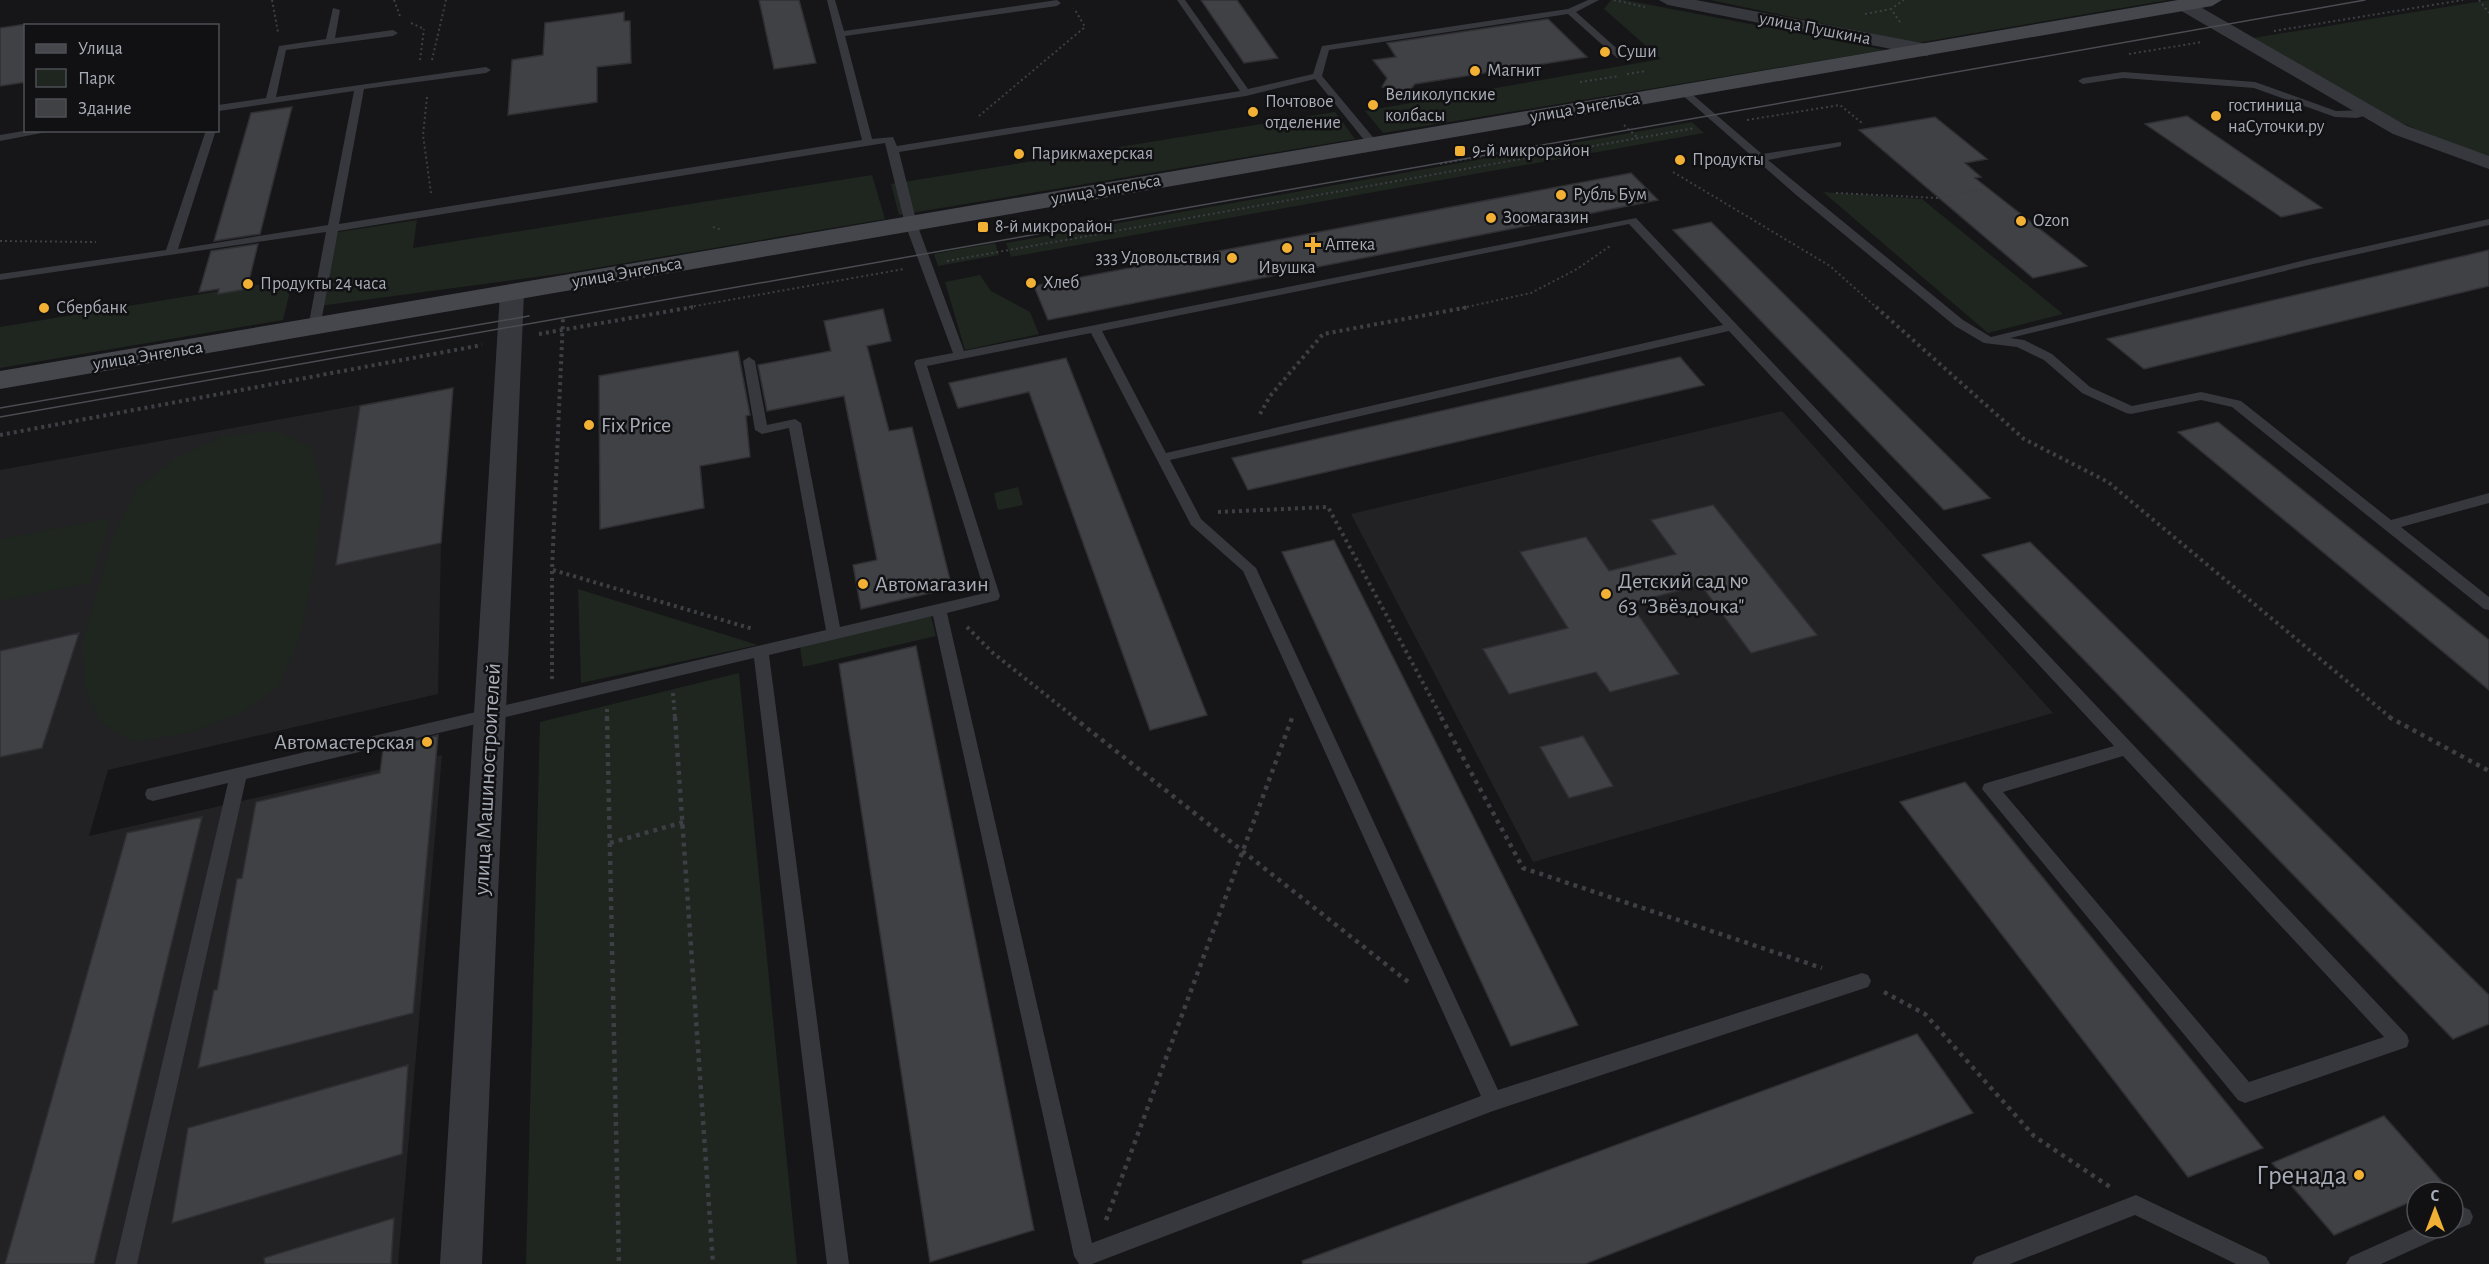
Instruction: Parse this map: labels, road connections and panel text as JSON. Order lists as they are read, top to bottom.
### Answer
{
  "streets": {
    "main road": ["улица Энгельса"],
    "street": ["улица Пушкина", "улица Машиностроителей"]
  },
  "crossings": [
    ["улица Пушкина", "улица Энгельса"],
    ["улица Энгельса", "улица Машиностроителей"]
  ],
  "places": {
    "other": [
      "Суши",
      "Магнит",
      "Великолупские колбасы",
      "Почтовое отделение",
      "гостиница наСуточки.ру",
      "Парикмахерская",
      "Продукты",
      "Рубль Бум",
      "Зоомагазин",
      "Ozon",
      "Ивушка",
      "333 Удовольствия",
      "Хлеб",
      "Продукты 24 часа",
      "Сбербанк",
      "Fix Price",
      "Автомагазин",
      "Детский сад № 63 \"Звёздочка\"",
      "Автомастерская",
      "Гренада"
    ],
    "transit": ["9-й микрорайон", "8-й микрорайон"],
    "health": ["Аптека"]
  },
  "legend": ["Улица", "Парк", "Здание"],
  "north": "top"
}
